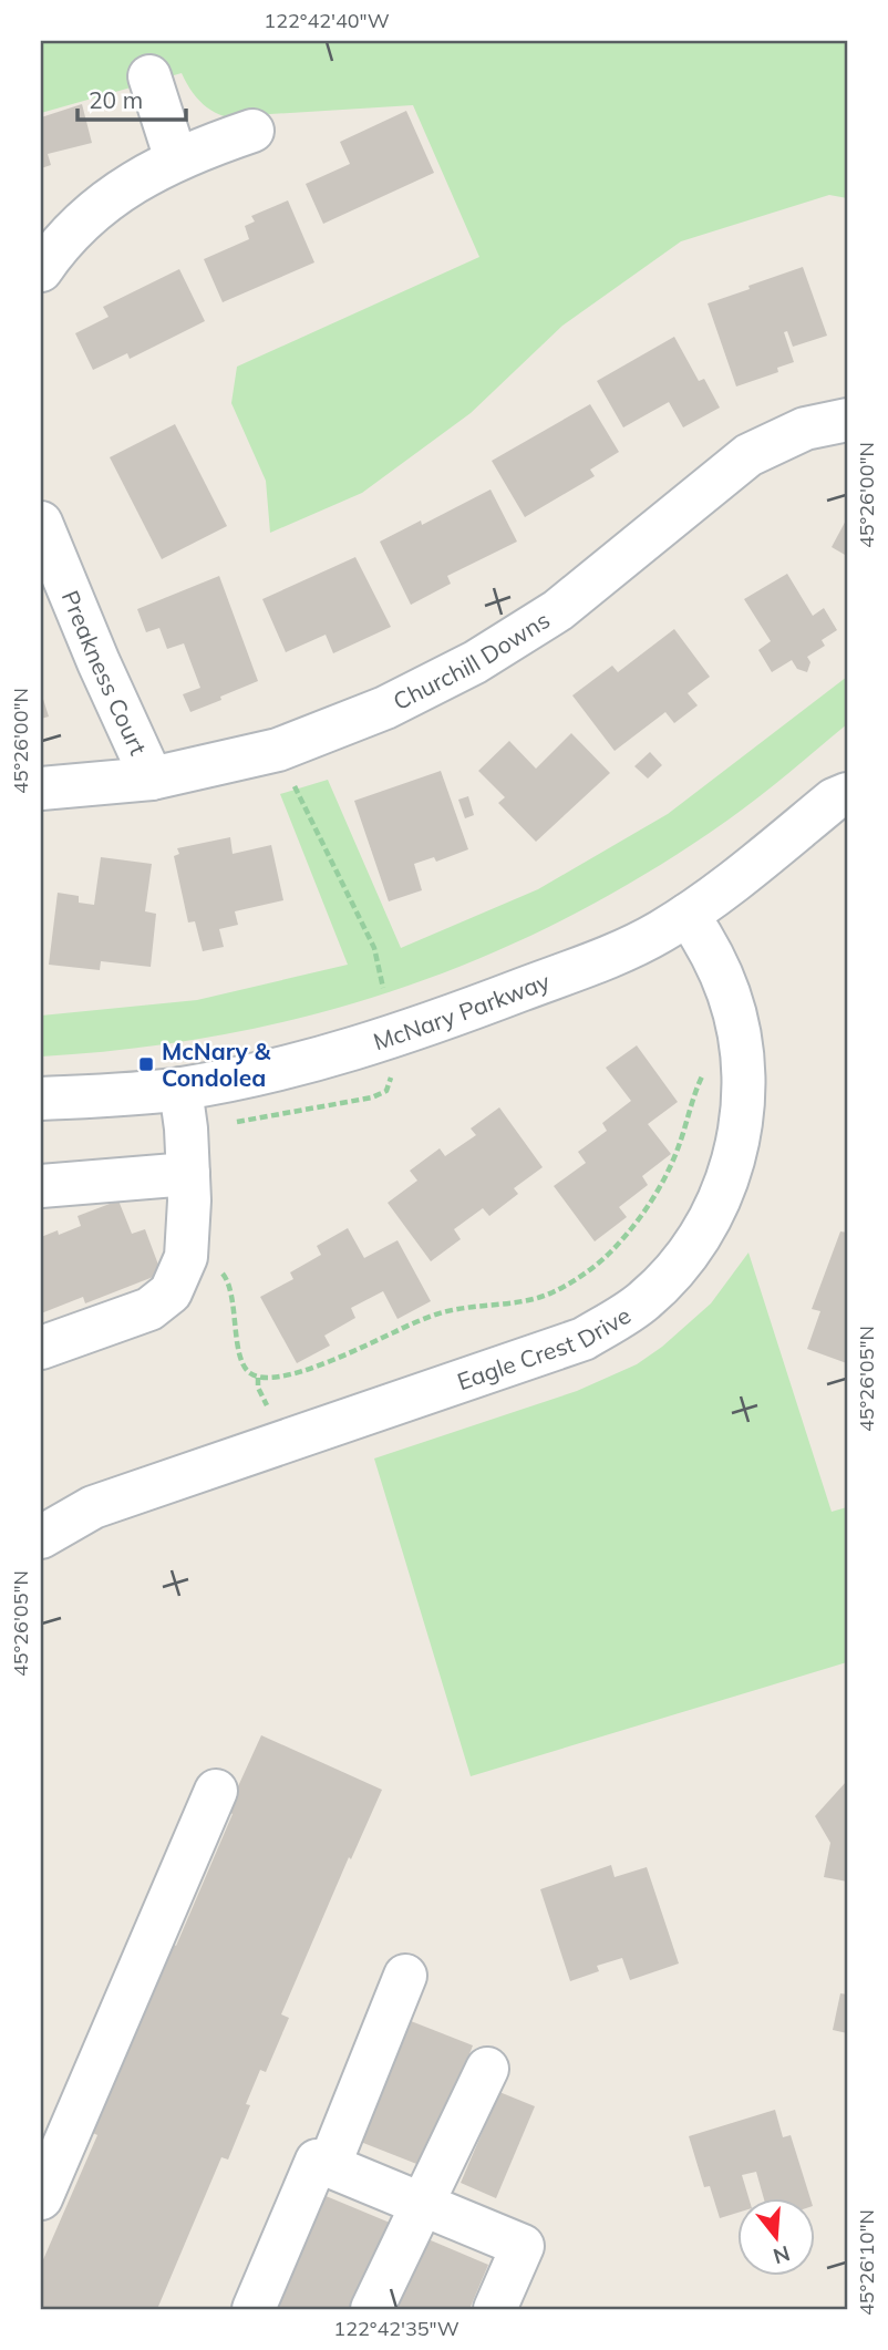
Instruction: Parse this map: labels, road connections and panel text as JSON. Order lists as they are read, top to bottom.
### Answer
{
  "streets": {
    "street": [
      "Churchill Downs",
      "Preakness Court",
      "McNary Parkway",
      "Eagle Crest Drive"
    ]
  },
  "crossings": [
    ["Churchill Downs", "Preakness Court"],
    ["McNary Parkway", "Eagle Crest Drive"]
  ],
  "places": {
    "transit": ["McNary & Condolea"]
  },
  "scale_bar": "20 m",
  "north": "bottom",
  "coordinates": [
    "122°42'40\"W",
    "45°26'00\"N",
    "45°26'05\"N",
    "45°26'10\"N",
    "122°42'35\"W"
  ]
}
